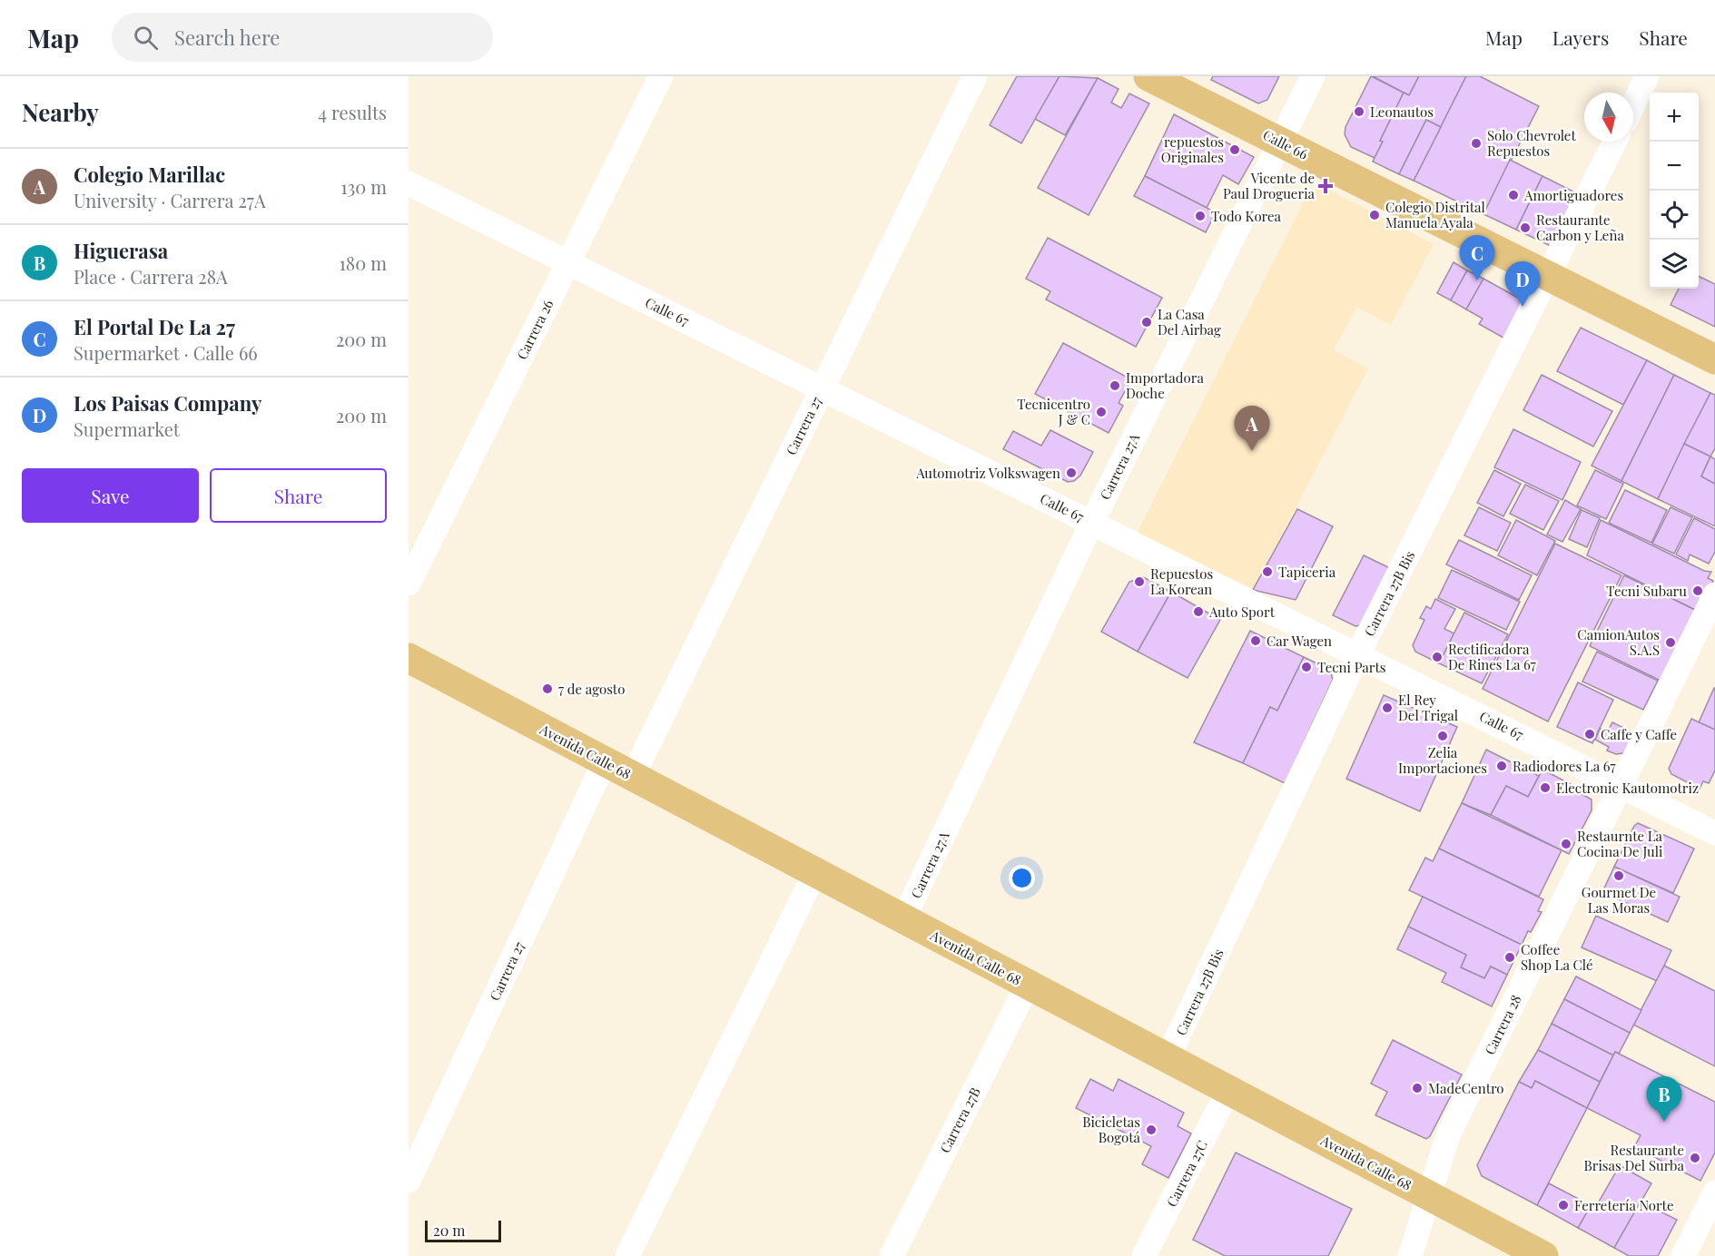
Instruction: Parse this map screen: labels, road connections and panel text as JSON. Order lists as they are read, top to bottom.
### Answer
{
  "streets": {
    "main road": ["Calle 66", "Avenida Calle 68"],
    "street": [
      "Calle 67",
      "Carrera 26",
      "Carrera 27",
      "Carrera 27A",
      "Carrera 27B Bis",
      "Carrera 28",
      "Carrera 27B",
      "Carrera 27C"
    ]
  },
  "crossings": [
    ["Calle 66", "Carrera 27A"],
    ["Calle 66", "Carrera 27B Bis"],
    ["Calle 67", "Carrera 26"],
    ["Calle 67", "Carrera 27"],
    ["Calle 67", "Carrera 27A"],
    ["Calle 67", "Carrera 27B Bis"],
    ["Calle 67", "Carrera 28"],
    ["Carrera 27", "Avenida Calle 68"],
    ["Carrera 27A", "Avenida Calle 68"],
    ["Carrera 27B Bis", "Avenida Calle 68"],
    ["Avenida Calle 68", "Carrera 28"],
    ["Avenida Calle 68", "Carrera 27B"],
    ["Avenida Calle 68", "Carrera 27C"]
  ],
  "places": {
    "other": [
      "Leonautos",
      "Solo Chevrolet Repuestos",
      "repuestos Originales",
      "Amortiguadores",
      "Colegio Distrital Manuela Ayala",
      "Todo Korea",
      "Restaurante Carbon y Leña",
      "La Casa Del Airbag",
      "Importadora Doche",
      "Tecnicentro J & C",
      "Automotriz Volkswagen",
      "Tapiceria",
      "Repuestos La Korean",
      "Tecni Subaru",
      "Auto Sport",
      "Car Wagen",
      "CamionAutos S.A.S",
      "Rectificadora De Rines La 67",
      "Tecni Parts",
      "7 de agosto",
      "El Rey Del Trigal",
      "Caffe y Caffe",
      "Zelia Importaciones",
      "Radiodores La 67",
      "Electronic Kautomotriz",
      "Restaurnte La Cocina De Juli",
      "Gourmet De Las Moras",
      "Coffee Shop La Clé",
      "MadeCentro",
      "Bicicletas Bogotá",
      "Restaurante Brisas Del Surba",
      "Ferretería Norte"
    ],
    "health": ["Vicente de Paul Drogueria"]
  },
  "scale_bar": "20 m",
  "north": "bottom",
  "page": {
    "header": "Map",
    "search": "Search here",
    "nav": ["Map", "Layers", "Share"],
    "heading": ["Nearby", "4 results"],
    "map_buttons": ["+", "−"],
    "list": [
      {
        "mark": "A",
        "name": "Colegio Marillac",
        "note": "University · Carrera 27A",
        "value": "130 m"
      },
      {
        "mark": "B",
        "name": "Higuerasa",
        "note": "Place · Carrera 28A",
        "value": "180 m"
      },
      {
        "mark": "C",
        "name": "El Portal De La 27",
        "note": "Supermarket · Calle 66",
        "value": "200 m"
      },
      {
        "mark": "D",
        "name": "Los Paisas Company",
        "note": "Supermarket",
        "value": "200 m"
      }
    ],
    "pins": [
      "C",
      "D",
      "A",
      "B"
    ],
    "buttons": ["Save", "Share"],
    "scale": "20 m"
  }
}
